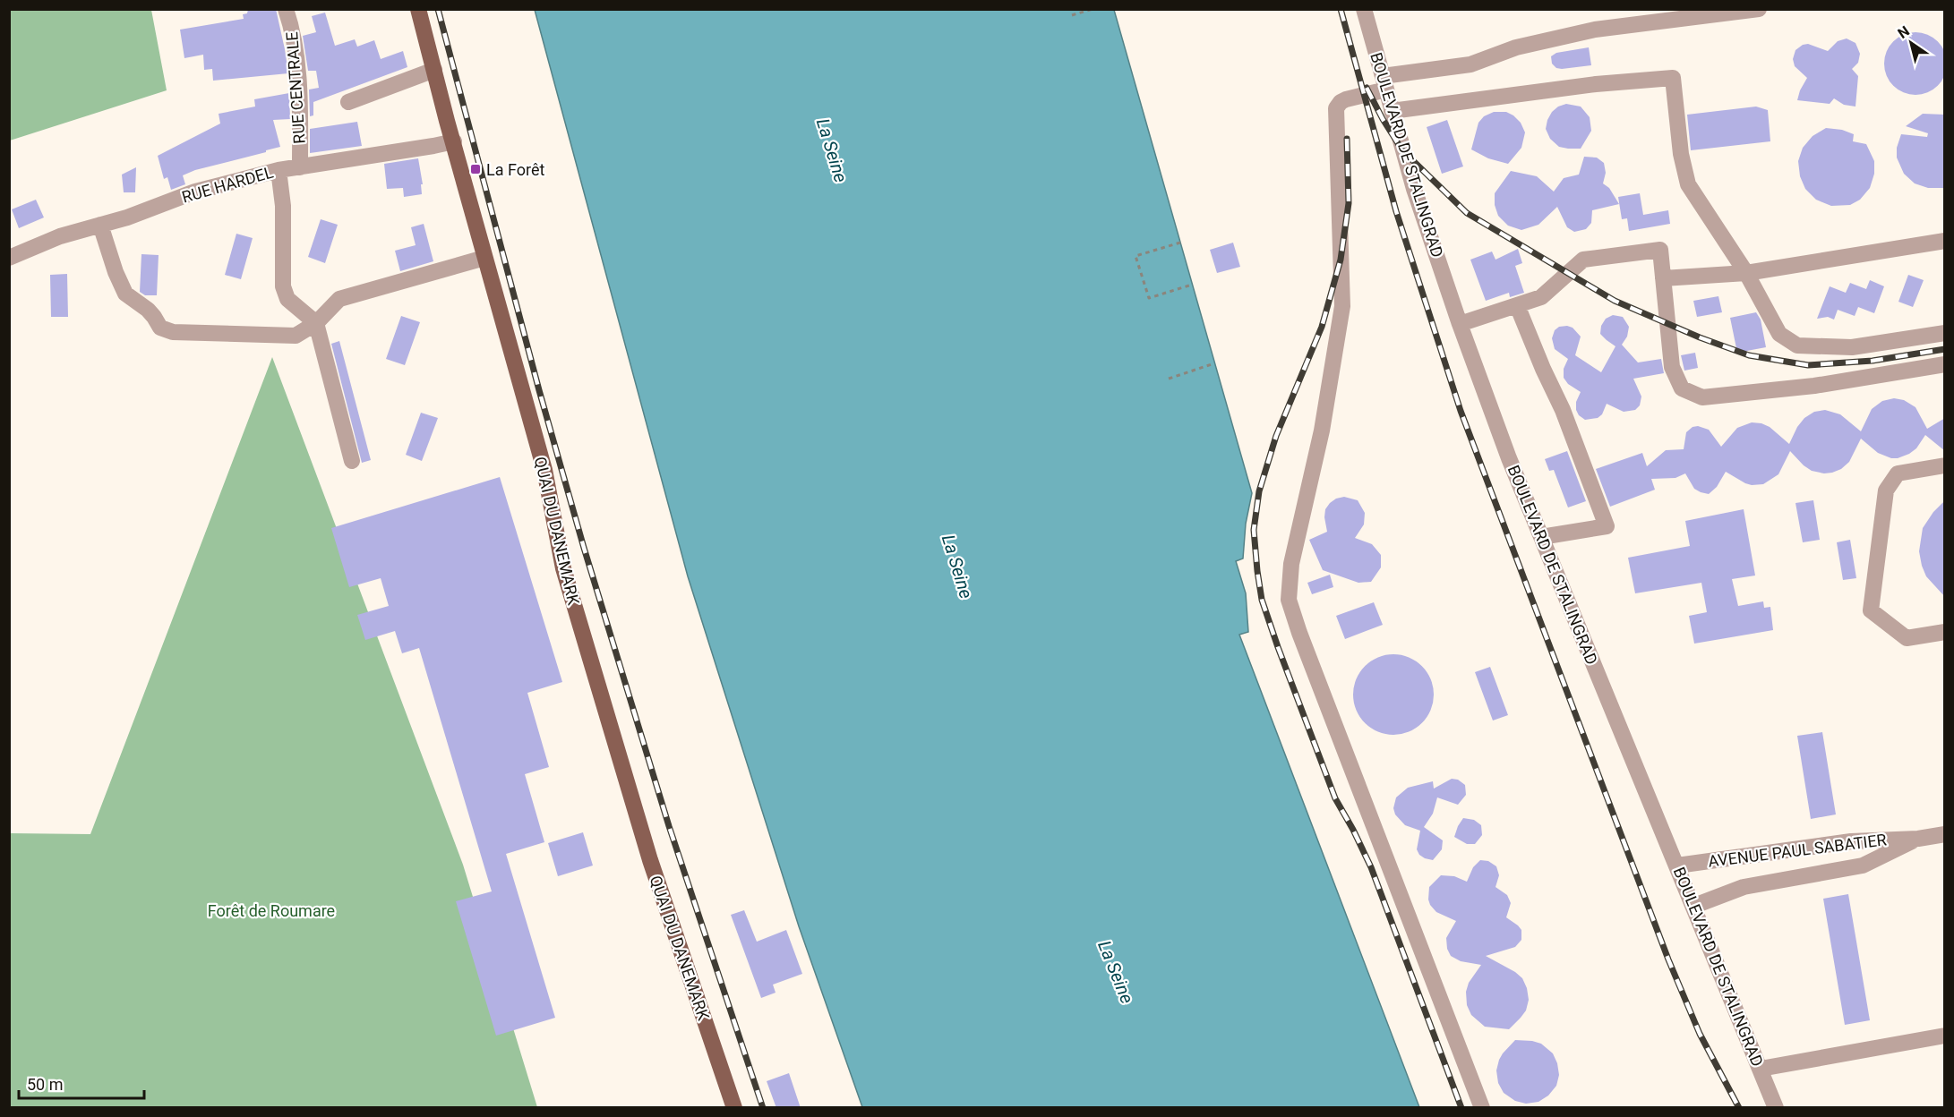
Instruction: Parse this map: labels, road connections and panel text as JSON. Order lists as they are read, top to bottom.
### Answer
{
  "streets": {
    "main road": ["QUAI DU DANEMARK"],
    "street": [
      "RUE CENTRALE",
      "BOULEVARD DE STALINGRAD",
      "RUE HARDEL",
      "AVENUE PAUL SABATIER"
    ]
  },
  "crossings": [
    ["RUE CENTRALE", "RUE HARDEL"],
    ["BOULEVARD DE STALINGRAD", "AVENUE PAUL SABATIER"],
    ["RUE HARDEL", "QUAI DU DANEMARK"]
  ],
  "water": ["La Seine"],
  "parks": ["Forêt de Roumare"],
  "places": {
    "transit": ["La Forêt"]
  },
  "scale_bar": "50 m",
  "north": "top left"
}
